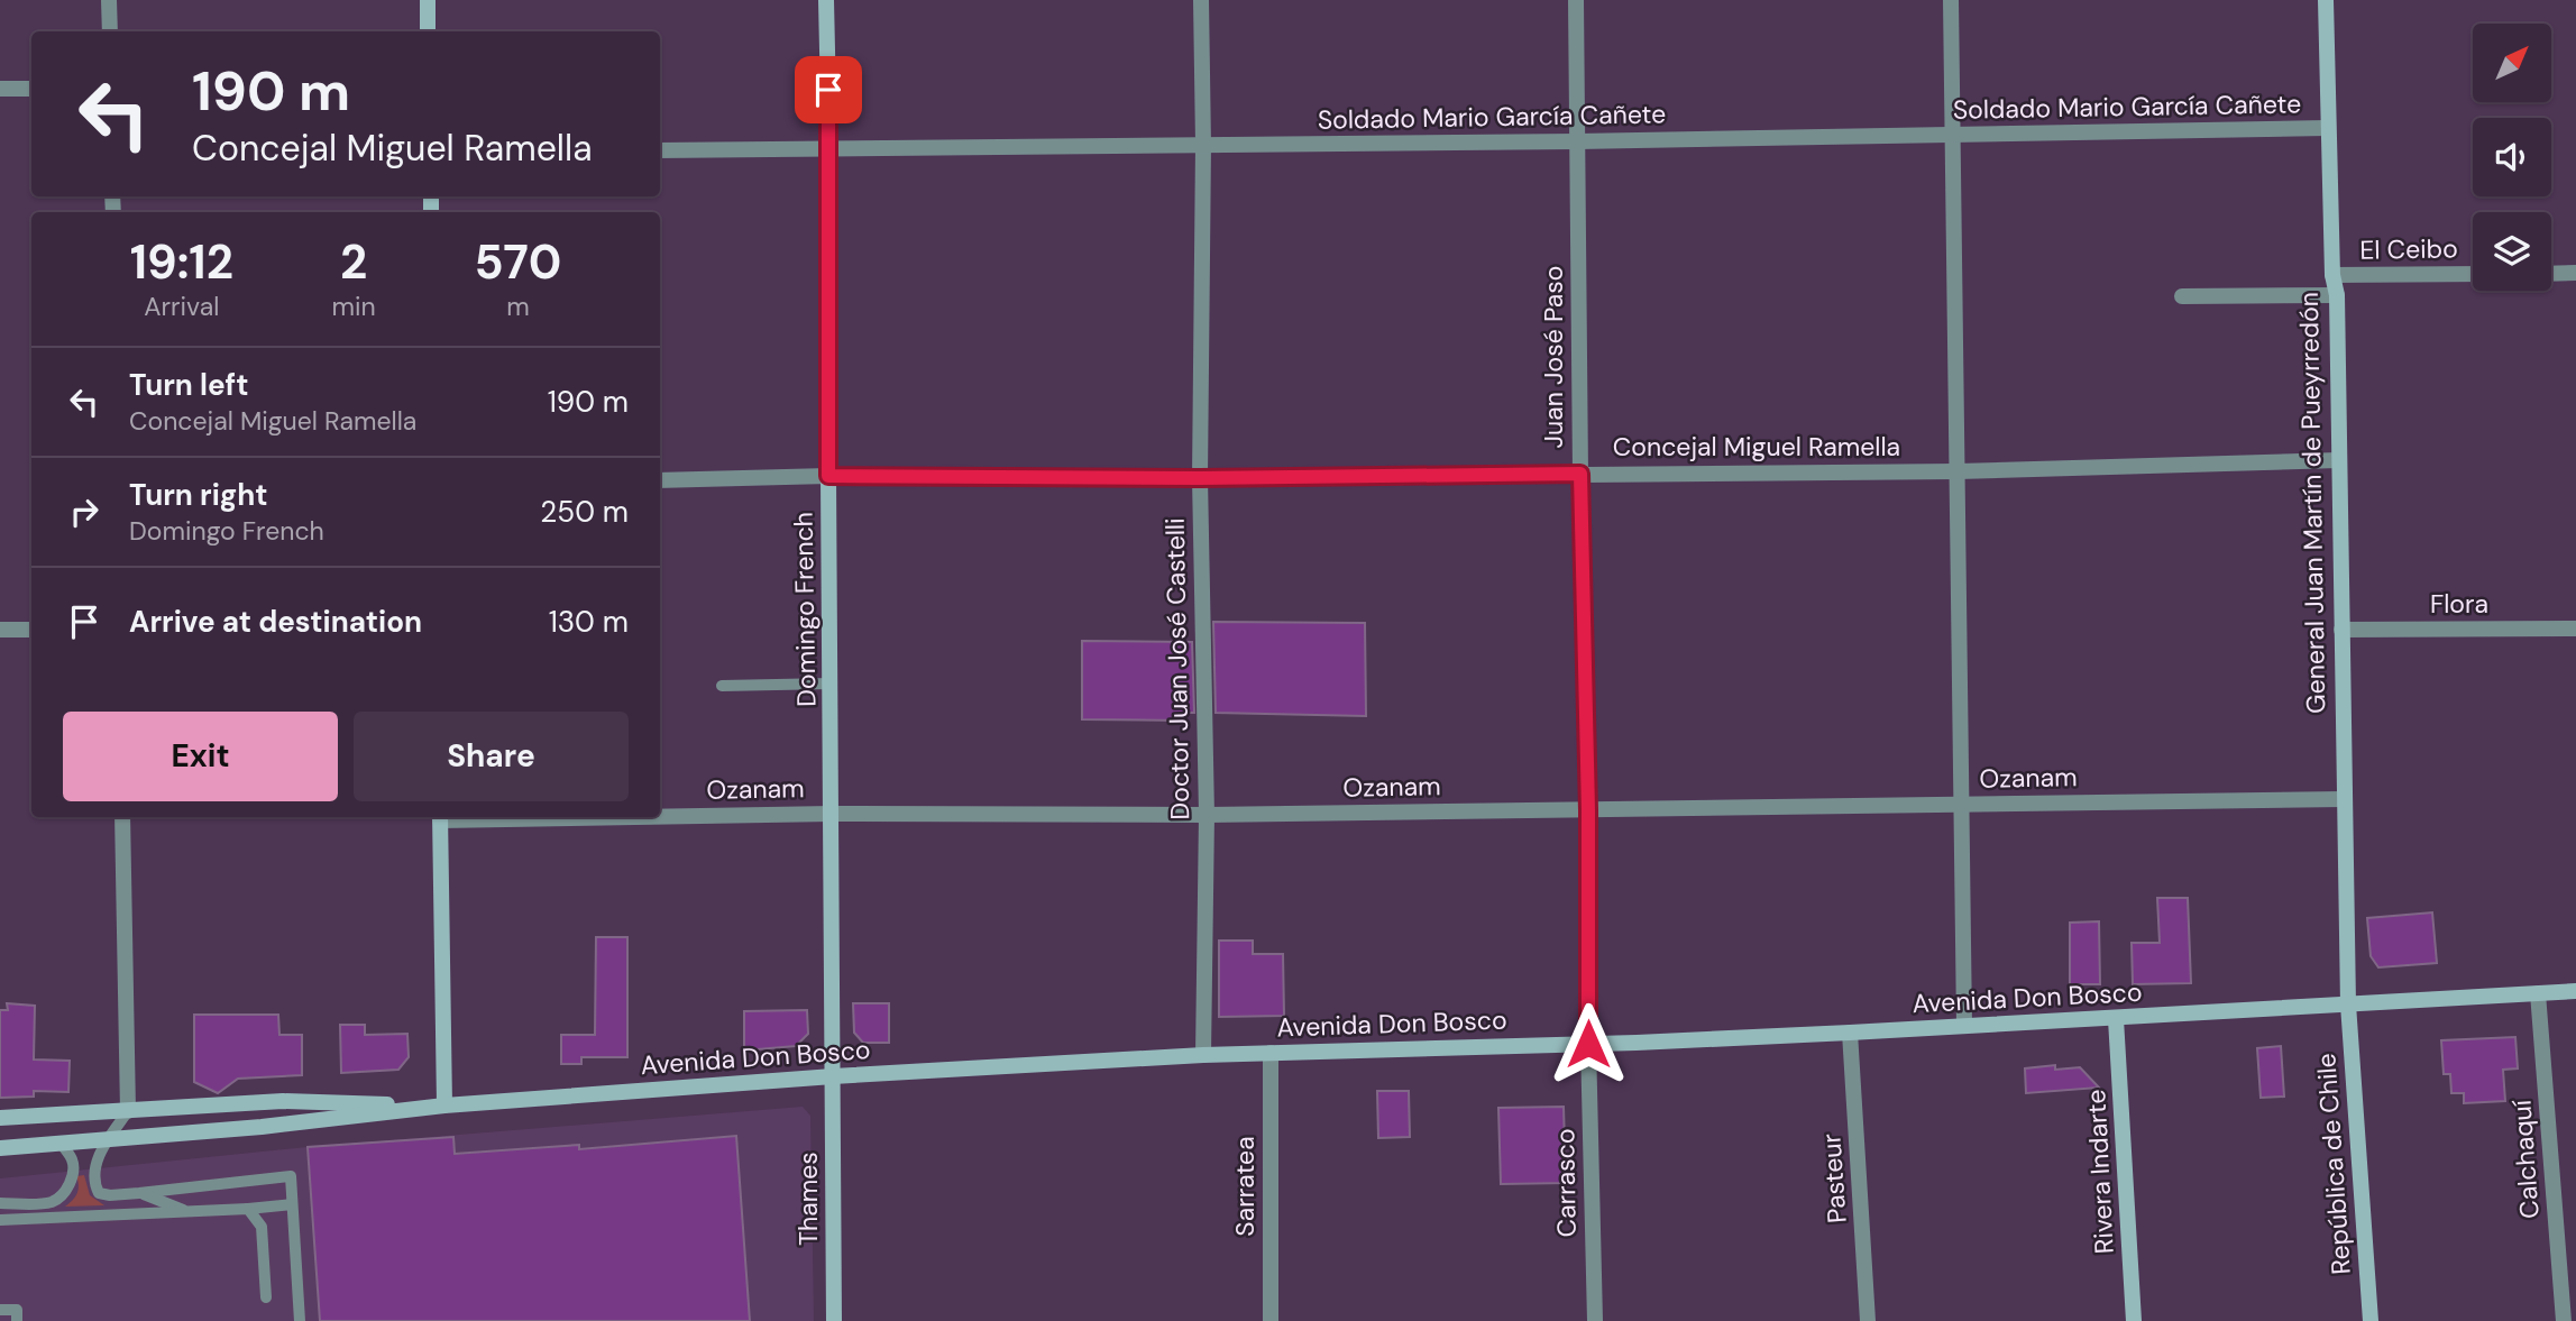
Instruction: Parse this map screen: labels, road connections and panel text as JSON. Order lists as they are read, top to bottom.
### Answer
{
  "streets": {
    "main road": [
      "General Juan Martín de Pueyrredón",
      "Domingo French",
      "Avenida Don Bosco",
      "República de Chile",
      "Rivera Indarte",
      "Thames"
    ],
    "street": [
      "Soldado Mario García Cañete",
      "El Ceibo",
      "Juan José Paso",
      "Concejal Miguel Ramella",
      "Flora",
      "Doctor Juan José Castelli",
      "Ozanam",
      "Calchaquí",
      "Pasteur",
      "Carrasco",
      "Sarratea"
    ]
  },
  "crossings": [
    ["Soldado Mario García Cañete", "Juan José Paso"],
    ["Soldado Mario García Cañete", "General Juan Martín de Pueyrredón"],
    ["Soldado Mario García Cañete", "Domingo French"],
    ["Soldado Mario García Cañete", "Doctor Juan José Castelli"],
    ["El Ceibo", "General Juan Martín de Pueyrredón"],
    ["Juan José Paso", "Concejal Miguel Ramella"],
    ["Juan José Paso", "Ozanam"],
    ["Juan José Paso", "Avenida Don Bosco"],
    ["Juan José Paso", "Carrasco"],
    ["Concejal Miguel Ramella", "General Juan Martín de Pueyrredón"],
    ["Concejal Miguel Ramella", "Domingo French"],
    ["Concejal Miguel Ramella", "Doctor Juan José Castelli"],
    ["General Juan Martín de Pueyrredón", "Flora"],
    ["General Juan Martín de Pueyrredón", "Ozanam"],
    ["General Juan Martín de Pueyrredón", "Avenida Don Bosco"],
    ["General Juan Martín de Pueyrredón", "República de Chile"],
    ["Domingo French", "Ozanam"],
    ["Domingo French", "Avenida Don Bosco"],
    ["Domingo French", "Thames"],
    ["Doctor Juan José Castelli", "Ozanam"],
    ["Doctor Juan José Castelli", "Avenida Don Bosco"],
    ["Avenida Don Bosco", "Calchaquí"],
    ["Avenida Don Bosco", "República de Chile"],
    ["Avenida Don Bosco", "Rivera Indarte"],
    ["Avenida Don Bosco", "Pasteur"],
    ["Avenida Don Bosco", "Carrasco"],
    ["Avenida Don Bosco", "Sarratea"],
    ["Avenida Don Bosco", "Thames"]
  ],
  "north": "top right",
  "page": {
    "turn": ["190 m", "Concejal Miguel Ramella"],
    "eta": [
      "19:12",
      "Arrival",
      "2",
      "min",
      "570",
      "m"
    ],
    "list": [
      {
        "name": "Turn left",
        "note": "Concejal Miguel Ramella",
        "value": "190 m"
      },
      {
        "name": "Turn right",
        "note": "Domingo French",
        "value": "250 m"
      },
      {
        "name": "Arrive at destination",
        "value": "130 m"
      }
    ],
    "buttons": ["Exit", "Share"]
  }
}
